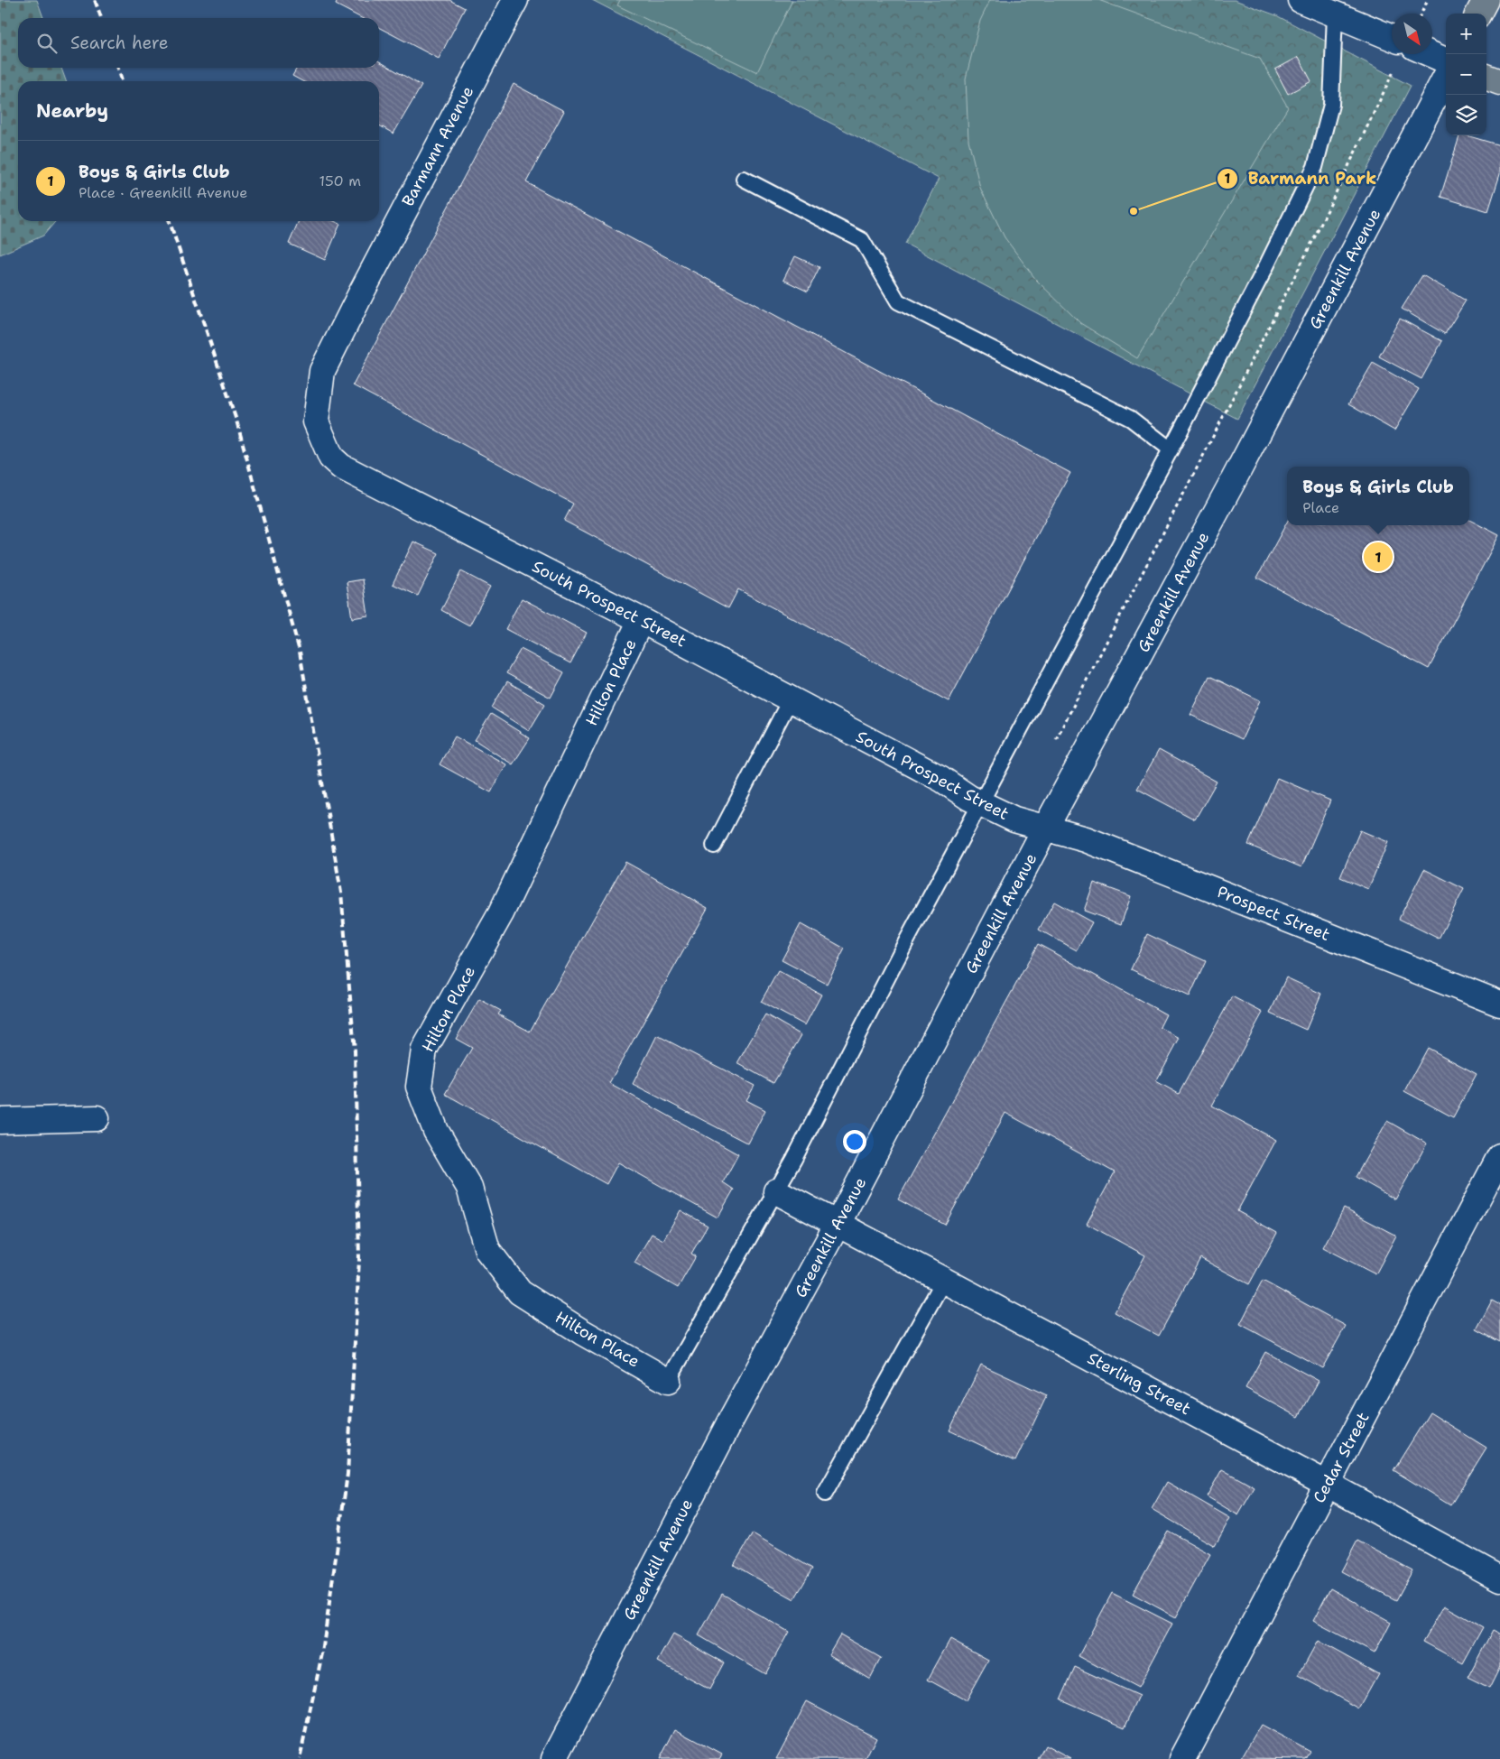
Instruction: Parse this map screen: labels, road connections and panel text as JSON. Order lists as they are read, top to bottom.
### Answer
{
  "streets": {
    "street": [
      "Barmann Avenue",
      "Greenkill Avenue",
      "South Prospect Street",
      "Hilton Place",
      "Prospect Street",
      "Sterling Street",
      "Cedar Street"
    ]
  },
  "crossings": [
    ["Barmann Avenue", "South Prospect Street"],
    ["Greenkill Avenue", "South Prospect Street"],
    ["Greenkill Avenue", "Prospect Street"],
    ["Greenkill Avenue", "Sterling Street"],
    ["South Prospect Street", "Hilton Place"],
    ["South Prospect Street", "Prospect Street"],
    ["Sterling Street", "Cedar Street"]
  ],
  "places": ["Barmann Park"],
  "north": "bottom right",
  "page": {
    "map_buttons": ["+", "−"],
    "search": "Search here",
    "heading": "Nearby",
    "list": [
      {
        "mark": "1",
        "name": "Boys & Girls Club",
        "note": "Place · Greenkill Avenue",
        "value": "150 m"
      }
    ],
    "popup": ["Boys & Girls Club", "Place"],
    "pins": "1"
  }
}
